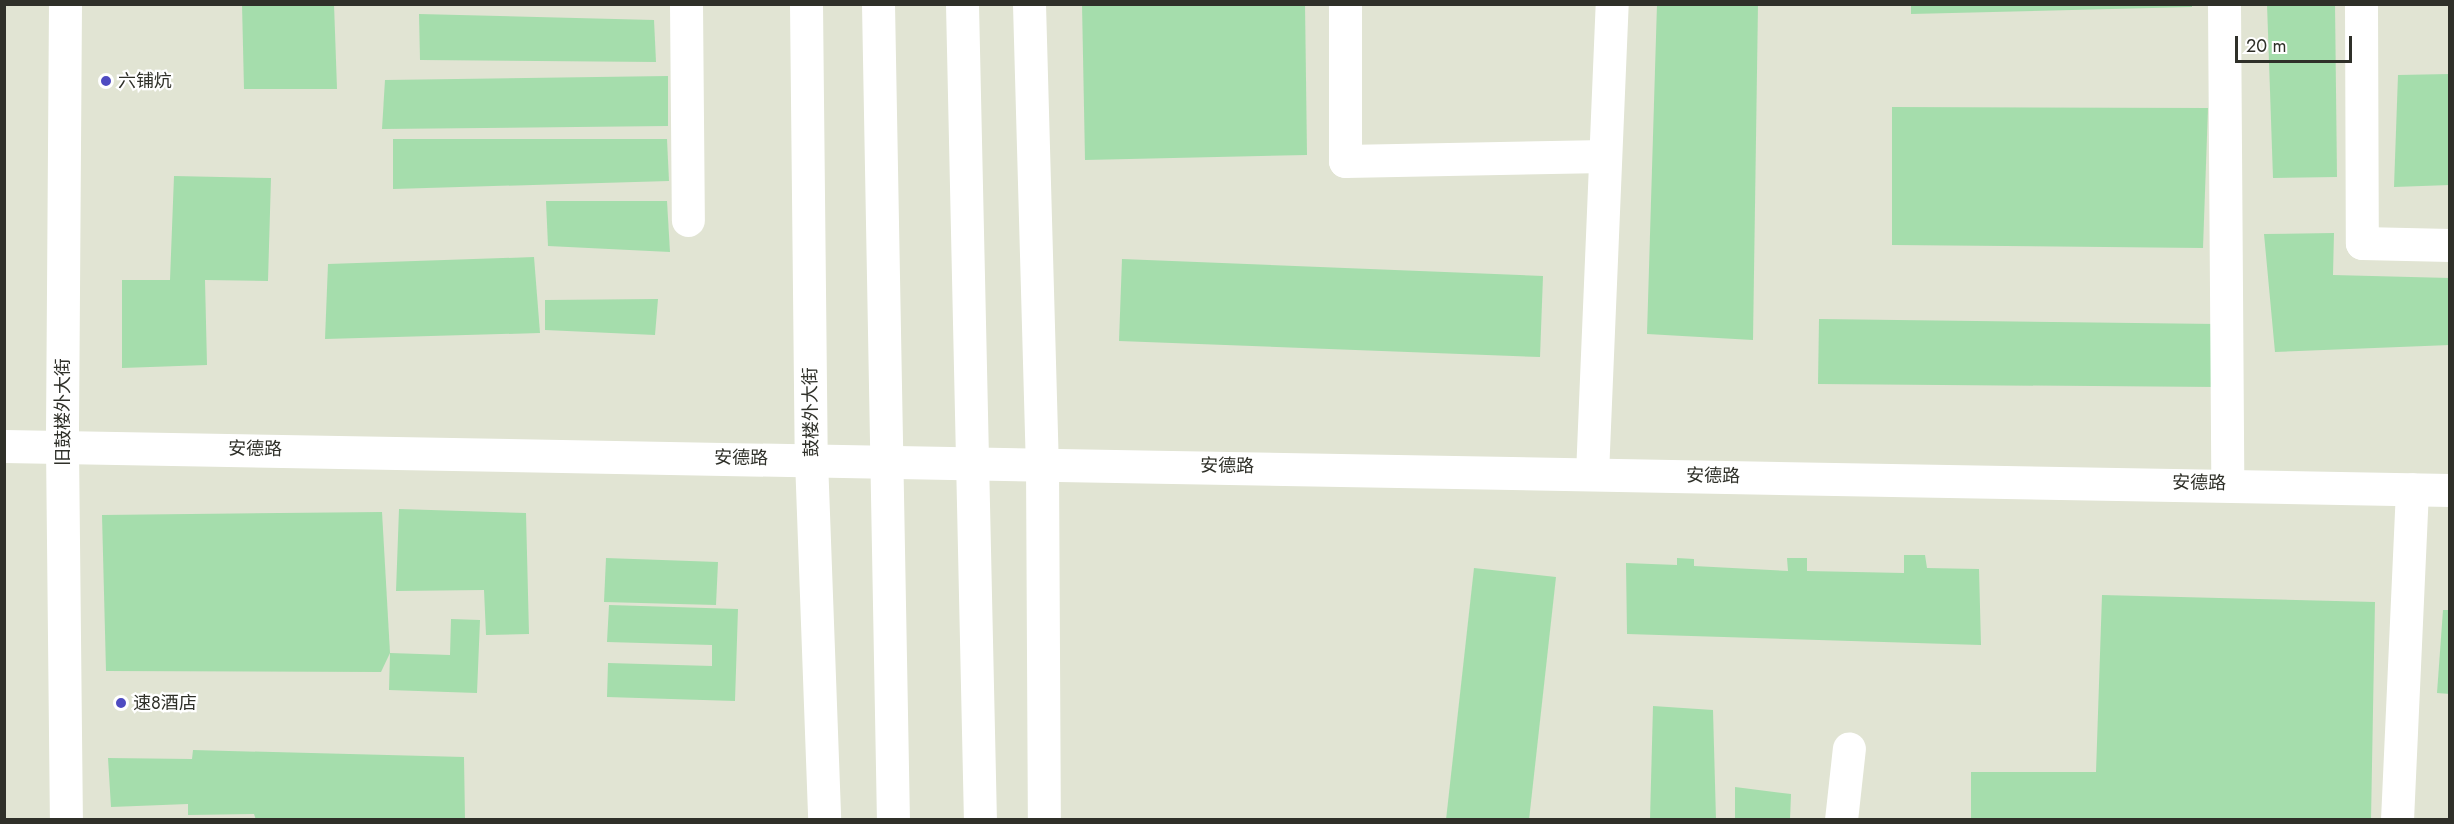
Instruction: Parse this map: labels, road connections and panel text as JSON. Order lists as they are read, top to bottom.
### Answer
{
  "streets": {
    "street": ["旧鼓楼外大街", "鼓楼外大街", "安德路"]
  },
  "crossings": [
    ["旧鼓楼外大街", "安德路"],
    ["鼓楼外大街", "安德路"]
  ],
  "places": ["六铺炕", "速8酒店"],
  "scale_bar": "20 m"
}
